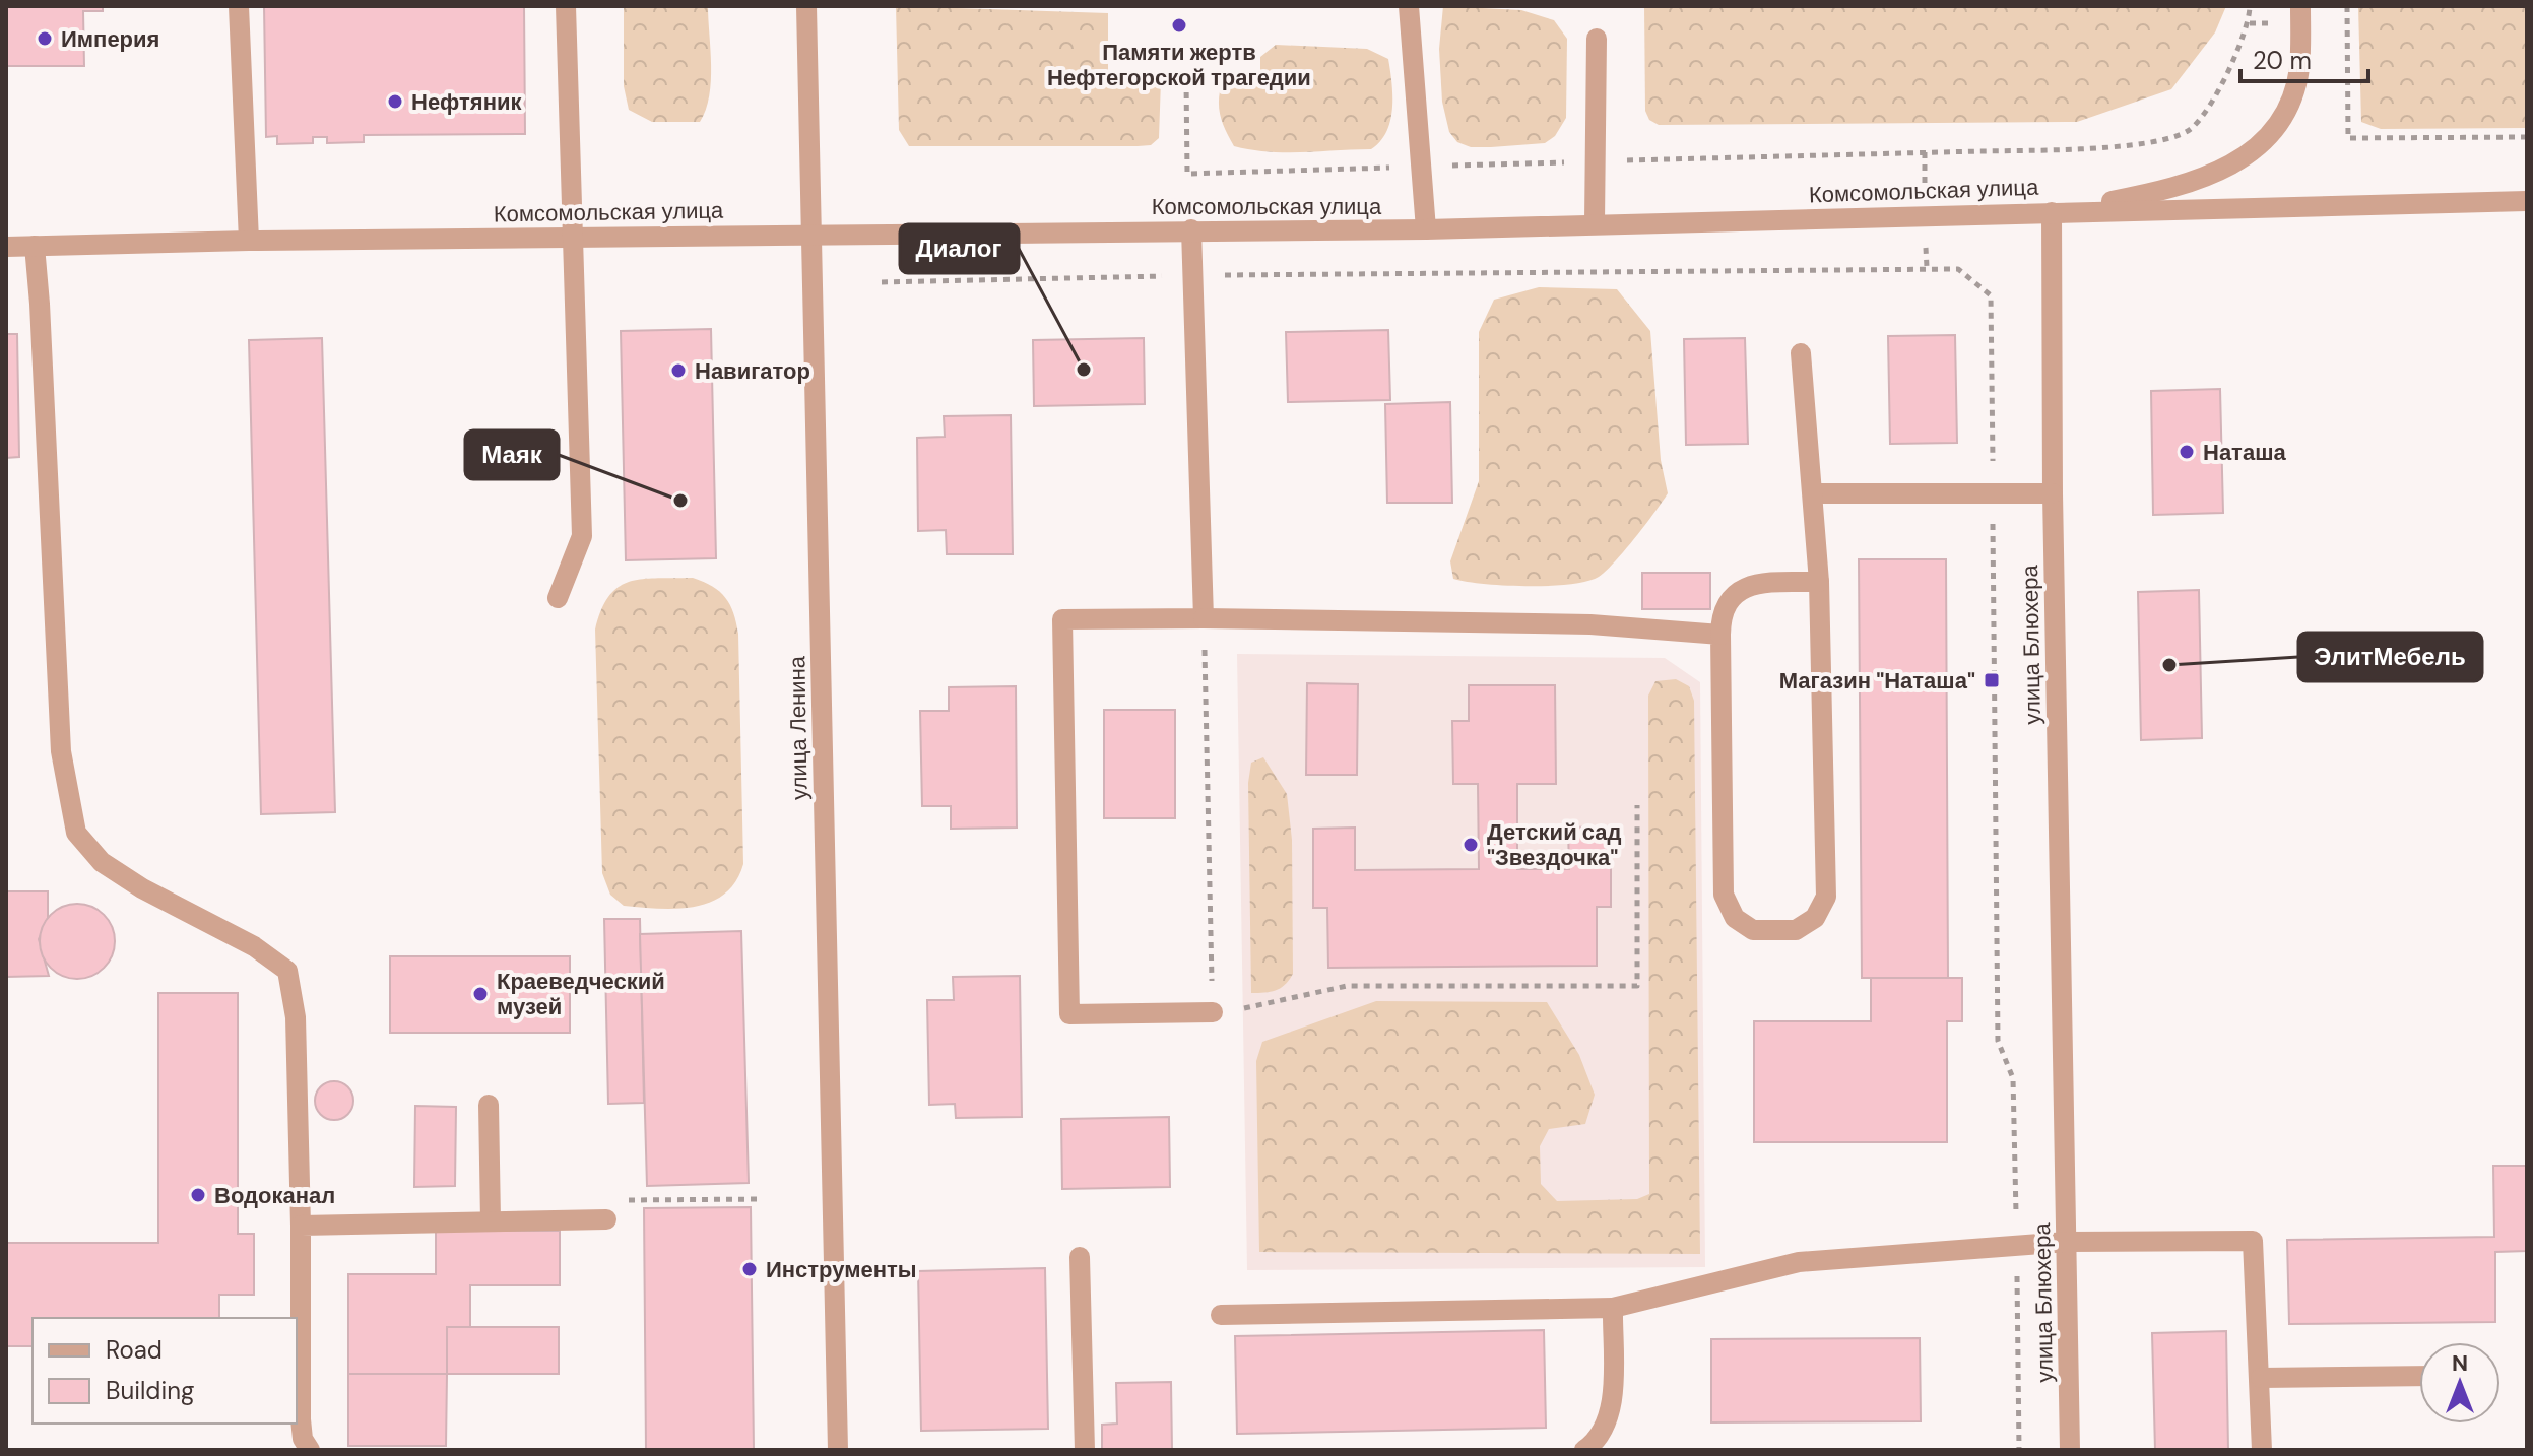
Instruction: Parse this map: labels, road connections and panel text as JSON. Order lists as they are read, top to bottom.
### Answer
{
  "streets": {
    "street": ["Комсомольская улица", "улица Блюхера", "улица Ленина"]
  },
  "crossings": [
    ["Комсомольская улица", "улица Блюхера"],
    ["Комсомольская улица", "улица Ленина"]
  ],
  "places": {
    "other": [
      "Памяти жертв Нефтегорской трагедии",
      "Империя",
      "Нефтяник",
      "Диалог",
      "Навигатор",
      "Наташа",
      "Маяк",
      "ЭлитМебель",
      "Детский сад \"Звездочка\"",
      "Краеведческий музей",
      "Водоканал",
      "Инструменты"
    ],
    "transit": ["Магазин \"Наташа\""]
  },
  "legend": ["Road", "Building"],
  "scale_bar": "20 m",
  "north": "top"
}
